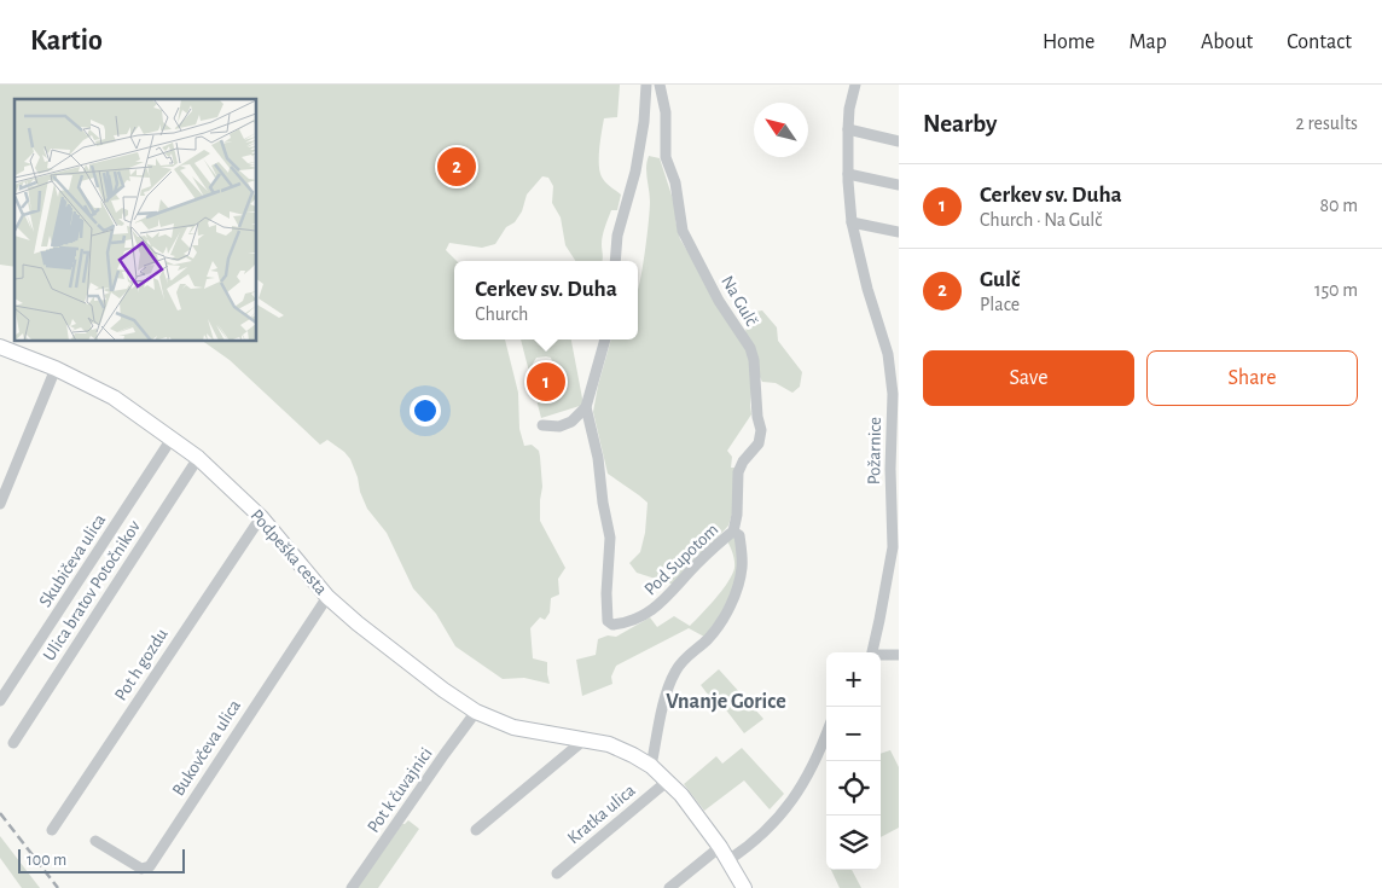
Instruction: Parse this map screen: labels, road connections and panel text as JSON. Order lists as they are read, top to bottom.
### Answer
{
  "streets": {
    "main road": ["Podpeška cesta"],
    "street": [
      "Na Gulč",
      "Požarnice",
      "Pod Supotom",
      "Skubičeva ulica",
      "Ulica bratov Potočnikov",
      "Pot h gozdu",
      "Bukovčeva ulica",
      "Pot k čuvajnici",
      "Kratka ulica"
    ]
  },
  "crossings": [
    ["Na Gulč", "Pod Supotom"],
    ["Podpeška cesta", "Pod Supotom"],
    ["Podpeška cesta", "Skubičeva ulica"],
    ["Podpeška cesta", "Ulica bratov Potočnikov"],
    ["Podpeška cesta", "Pot h gozdu"],
    ["Podpeška cesta", "Bukovčeva ulica"],
    ["Podpeška cesta", "Pot k čuvajnici"],
    ["Podpeška cesta", "Kratka ulica"]
  ],
  "districts": ["Vnanje Gorice"],
  "scale_bar": "100 m",
  "north": "top left",
  "page": {
    "header": "Kartio",
    "nav": [
      "Home",
      "Map",
      "About",
      "Contact"
    ],
    "heading": ["Nearby", "2 results"],
    "pins": ["2", "1"],
    "list": [
      {
        "mark": "1",
        "name": "Cerkev sv. Duha",
        "note": "Church · Na Gulč",
        "value": "80 m"
      },
      {
        "mark": "2",
        "name": "Gulč",
        "note": "Place",
        "value": "150 m"
      }
    ],
    "popup": ["Cerkev sv. Duha", "Church"],
    "buttons": ["Save", "Share"],
    "map_buttons": ["+", "−"],
    "scale": "100 m"
  }
}
